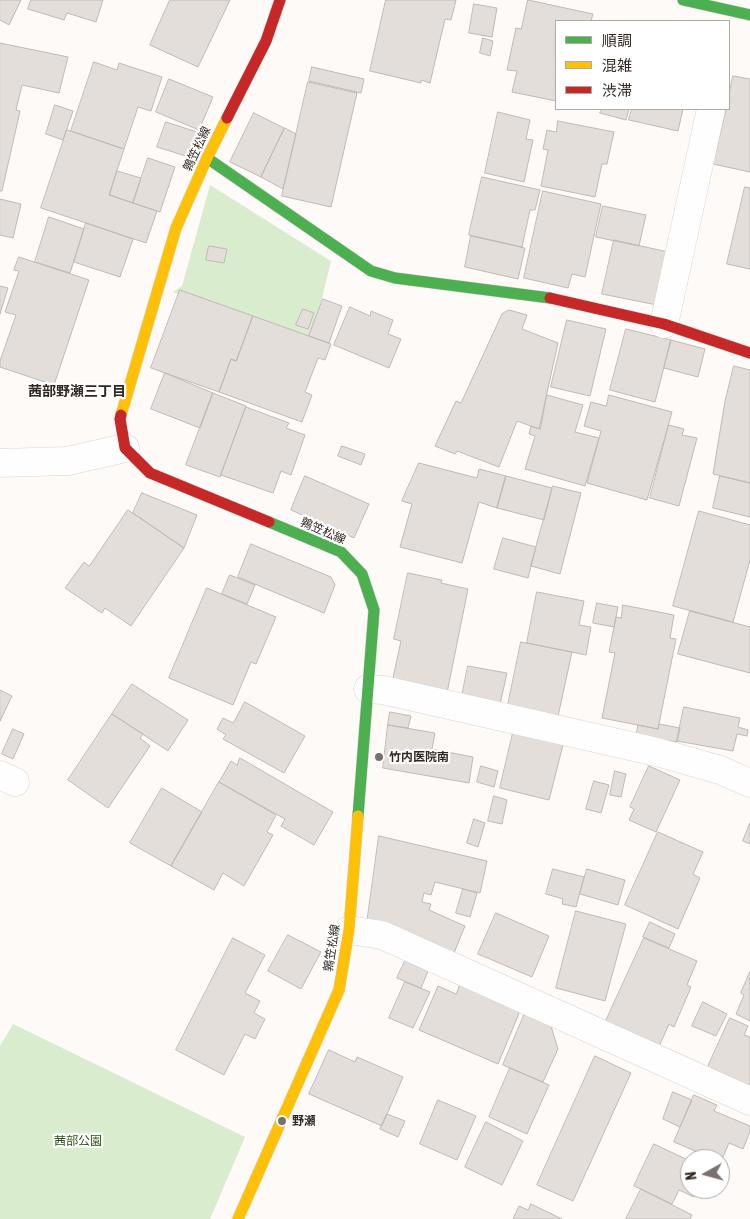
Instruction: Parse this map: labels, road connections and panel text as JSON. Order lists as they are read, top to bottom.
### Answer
{
  "streets": {
    "main road": ["鶉笠松線"]
  },
  "districts": ["茜部野瀬三丁目"],
  "parks": ["茜部公園"],
  "places": ["竹内医院南", "野瀬"],
  "legend": ["順調", "混雑", "渋滞"],
  "north": "left"
}
